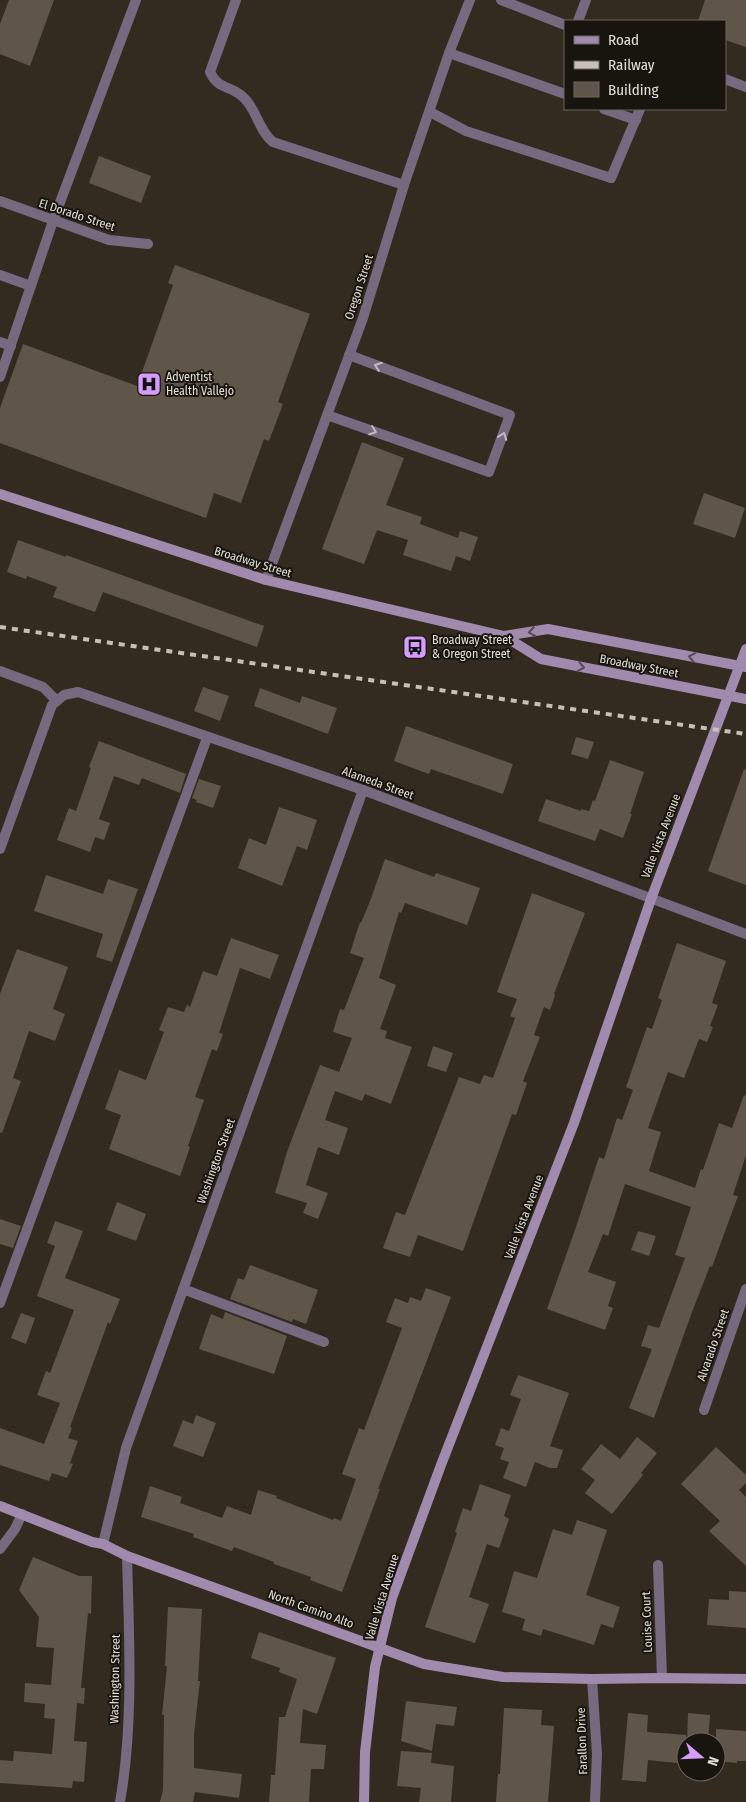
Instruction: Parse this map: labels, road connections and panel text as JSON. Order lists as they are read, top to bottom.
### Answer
{
  "streets": {
    "street": [
      "El Dorado Street",
      "Oregon Street",
      "Broadway Street",
      "Alameda Street",
      "Valle Vista Avenue",
      "Washington Street",
      "Alvarado Street",
      "North Camino Alto",
      "Louise Court",
      "Farallon Drive"
    ]
  },
  "crossings": [
    ["Oregon Street", "Broadway Street"],
    ["Broadway Street", "Valle Vista Avenue"],
    ["Alameda Street", "Valle Vista Avenue"],
    ["Alameda Street", "Washington Street"],
    ["Valle Vista Avenue", "North Camino Alto"],
    ["Washington Street", "North Camino Alto"],
    ["North Camino Alto", "Louise Court"],
    ["North Camino Alto", "Farallon Drive"]
  ],
  "places": {
    "hospital": ["Adventist Health Vallejo"],
    "bus stop": ["Broadway Street & Oregon Street"]
  },
  "legend": ["Road", "Railway", "Building"],
  "north": "right"
}
